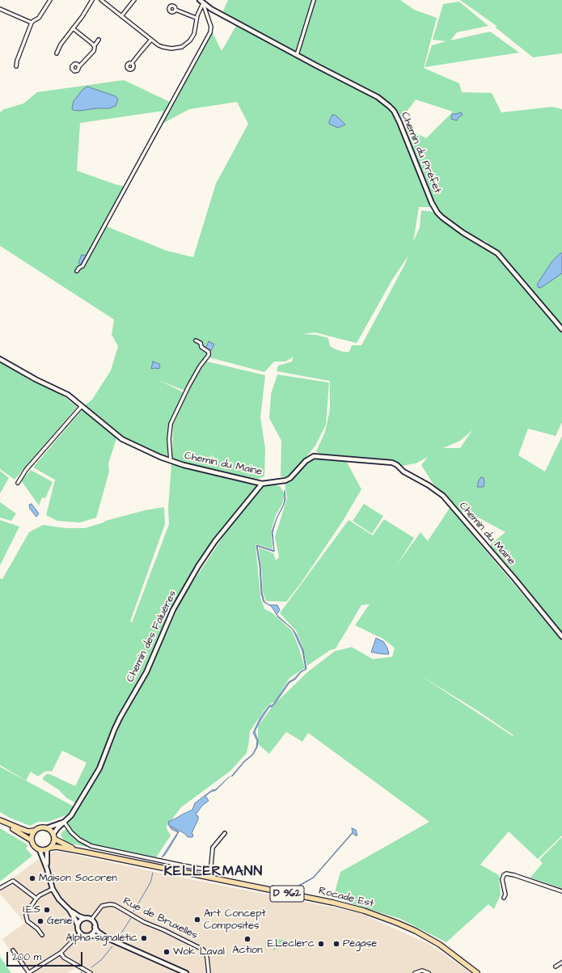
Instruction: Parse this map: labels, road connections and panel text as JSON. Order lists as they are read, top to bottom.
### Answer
{
  "streets": {
    "main road": ["D 962", "Rocade Est"],
    "street": [
      "Chemin du Préfet",
      "Chemin du Maine",
      "Chemin des Faluères",
      "Rue de Bruxelles"
    ]
  },
  "crossings": [
    ["Chemin du Maine", "Chemin des Faluères"],
    ["Chemin des Faluères", "Rocade Est"]
  ],
  "districts": ["KELLERMANN"],
  "places": [
    "Maison Socoren",
    "I.E.S",
    "Art Concept Composites",
    "Genie",
    "Alpha signalétic",
    "Action",
    "E.Leclerc",
    "Pégase",
    "Wok Laval"
  ],
  "scale_bar": "200 m"
}
